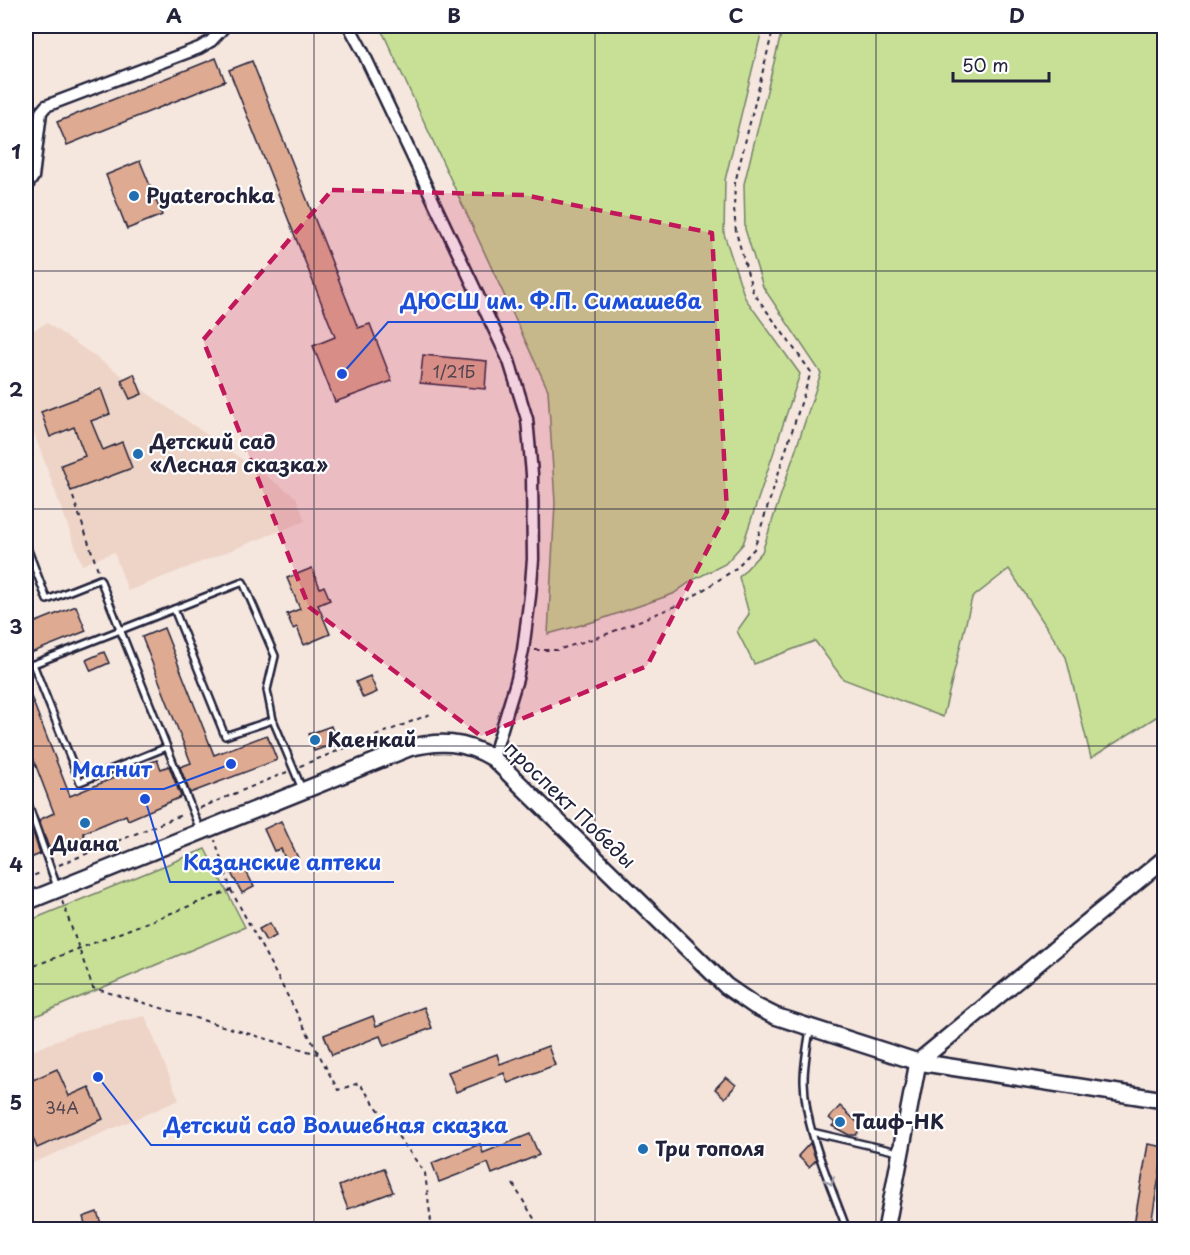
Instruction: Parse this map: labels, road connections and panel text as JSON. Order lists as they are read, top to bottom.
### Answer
{
  "streets": {
    "main road": ["проспект Победы"]
  },
  "places": [
    "Pyaterochka",
    "ДЮСШ им. Ф.П. Симашева",
    "Детский сад «Лесная сказка»",
    "Каенкай",
    "Магнит",
    "Казанские аптеки",
    "Диана",
    "Детский сад Волшебная сказка",
    "Таиф-НК",
    "Три тополя"
  ],
  "house_numbers": ["1/21Б", "34А"],
  "scale_bar": "50 m",
  "grid": {
    "columns": [
      "A",
      "B",
      "C",
      "D"
    ],
    "rows": [
      "1",
      "2",
      "3",
      "4",
      "5"
    ]
  }
}
